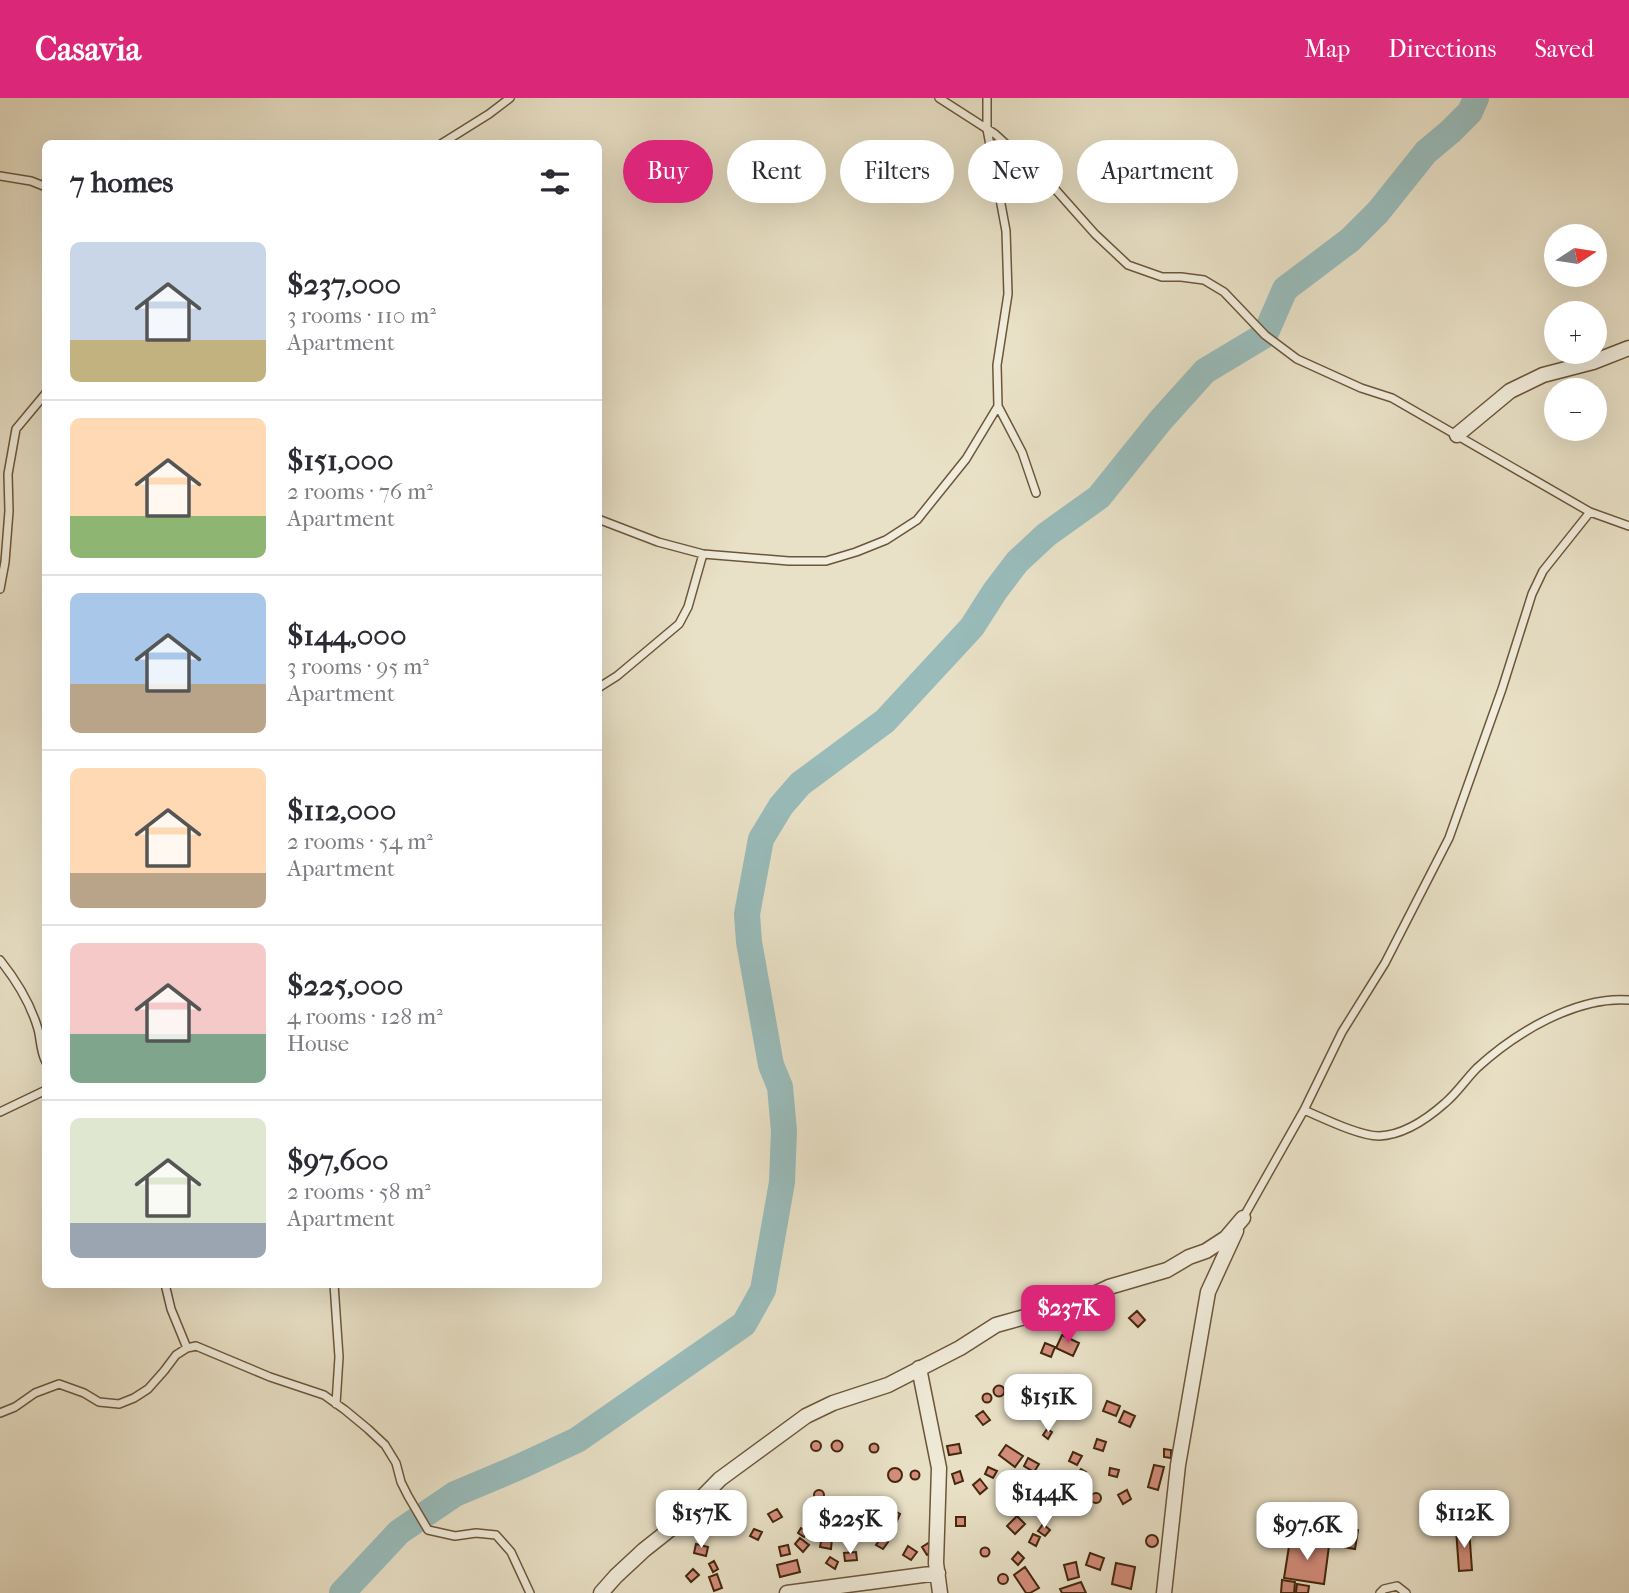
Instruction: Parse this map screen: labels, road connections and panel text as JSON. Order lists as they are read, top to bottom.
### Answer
{
  "north": "right",
  "page": {
    "header": "Casavia",
    "nav": ["Map", "Directions", "Saved"],
    "chip": [
      "Buy",
      "Rent",
      "Filters",
      "New",
      "Apartment"
    ],
    "heading": "7 homes",
    "map_buttons": ["+", "−"],
    "list": [
      {
        "name": "$237,000",
        "note": "3 rooms · 110 m² · Apartment"
      },
      {
        "name": "$151,000",
        "note": "2 rooms · 76 m² · Apartment"
      },
      {
        "name": "$144,000",
        "note": "3 rooms · 95 m² · Apartment"
      },
      {
        "name": "$112,000",
        "note": "2 rooms · 54 m² · Apartment"
      },
      {
        "name": "$225,000",
        "note": "4 rooms · 128 m² · House"
      },
      {
        "name": "$97,600",
        "note": "2 rooms · 58 m² · Apartment"
      }
    ],
    "price": [
      "$237K",
      "$151K",
      "$144K",
      "$157K",
      "$112K",
      "$225K",
      "$97.6K"
    ]
  }
}
